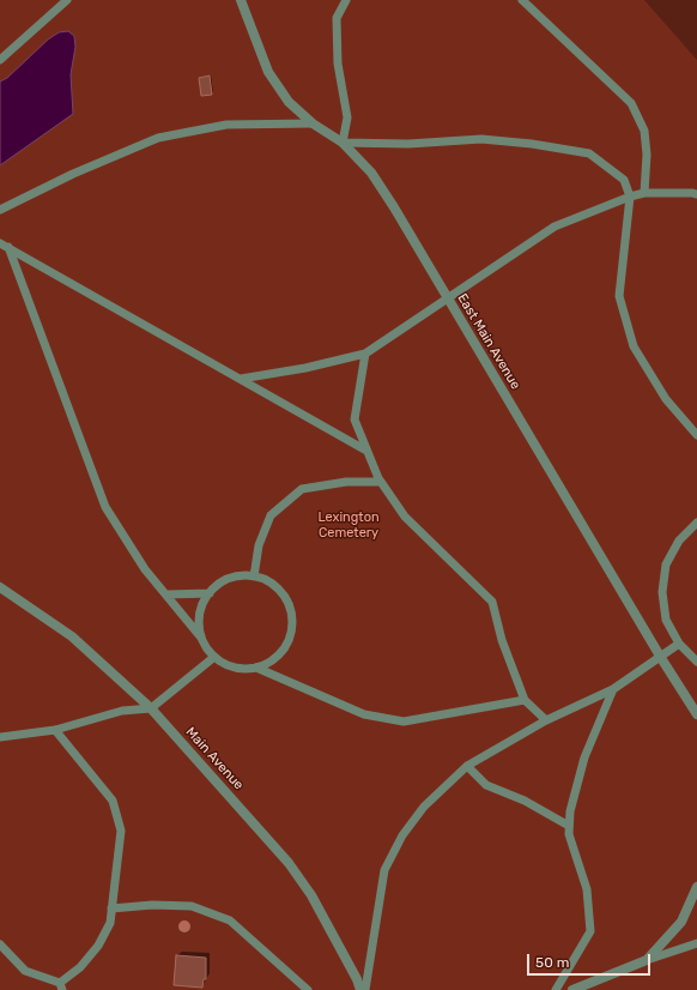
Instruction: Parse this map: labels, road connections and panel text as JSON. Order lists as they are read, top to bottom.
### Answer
{
  "streets": {
    "street": ["East Main Avenue", "Main Avenue"]
  },
  "parks": ["Lexington Cemetery"],
  "scale_bar": "50 m"
}
